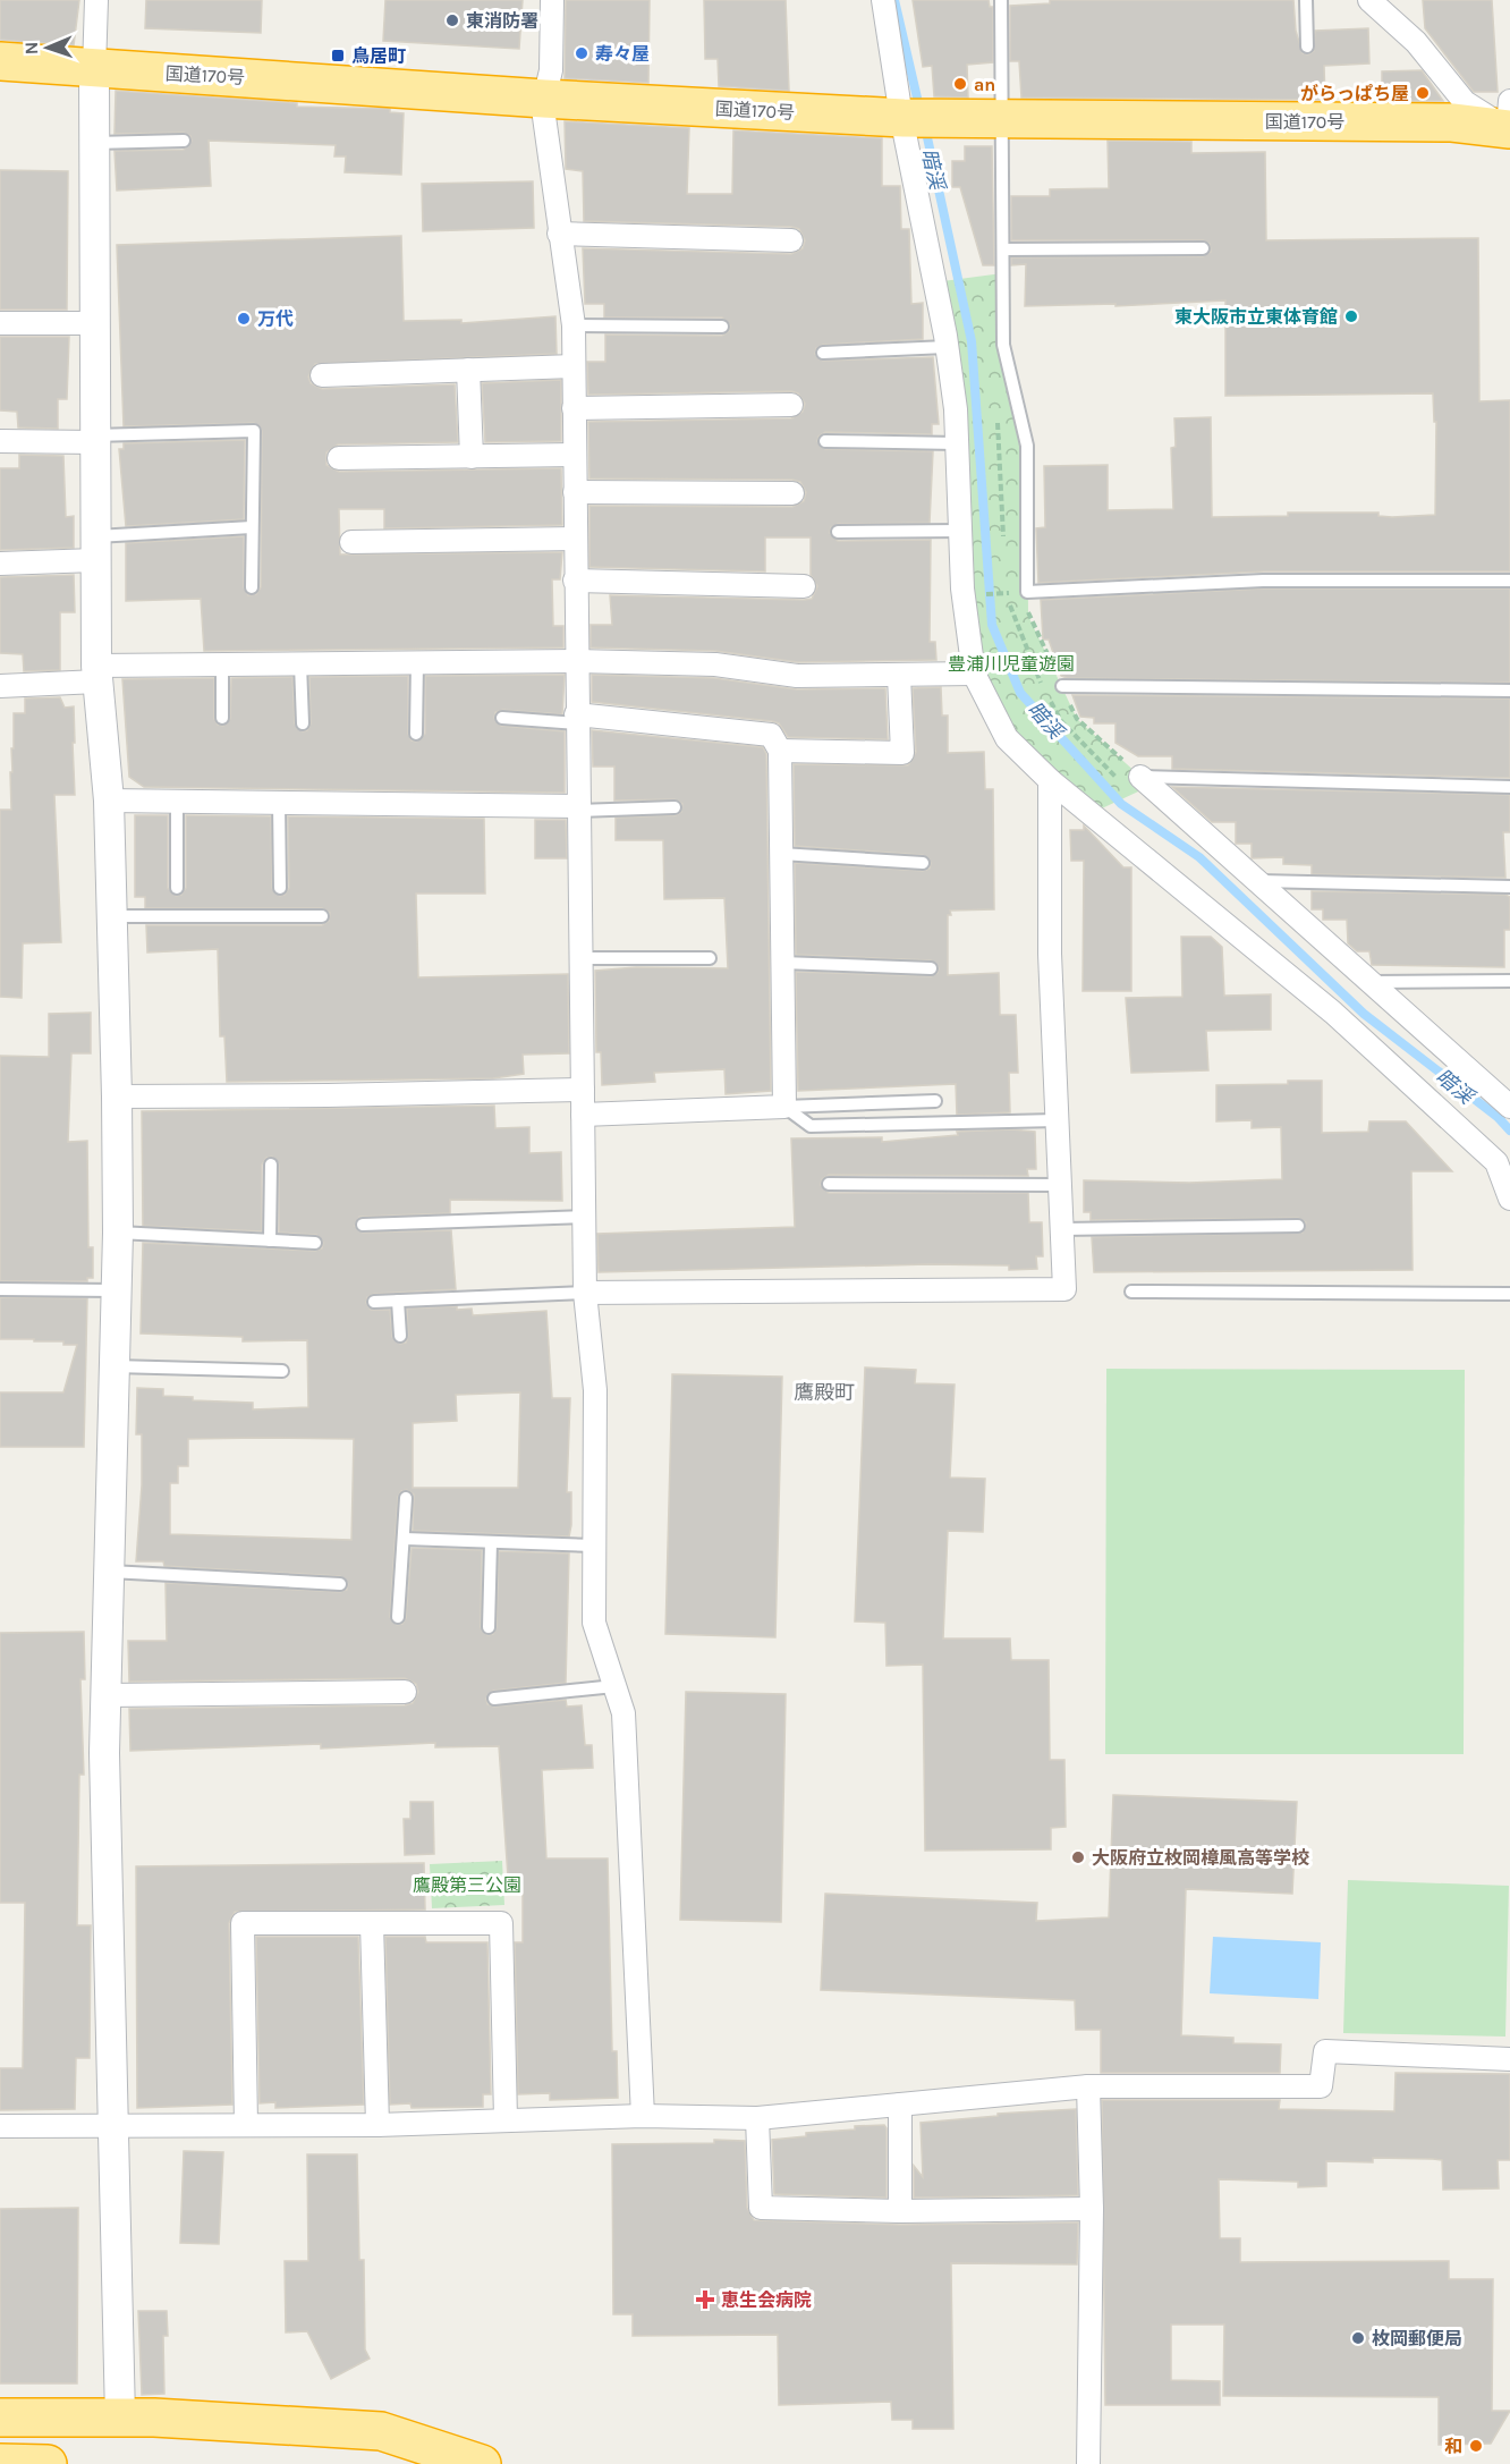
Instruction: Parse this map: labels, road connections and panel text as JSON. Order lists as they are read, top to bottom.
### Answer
{
  "streets": {
    "highway": ["国道170号"]
  },
  "districts": ["鷹殿町"],
  "water": ["暗渓"],
  "parks": ["豊浦川児童遊園", "鷹殿第三公園"],
  "places": {
    "other": [
      "東消防署",
      "寿々屋",
      "an",
      "がらっぱち屋",
      "東大阪市立東体育館",
      "万代",
      "大阪府立枚岡樟風高等学校",
      "枚岡郵便局",
      "和"
    ],
    "transit": ["鳥居町"],
    "health": ["恵生会病院"]
  },
  "north": "left"
}
